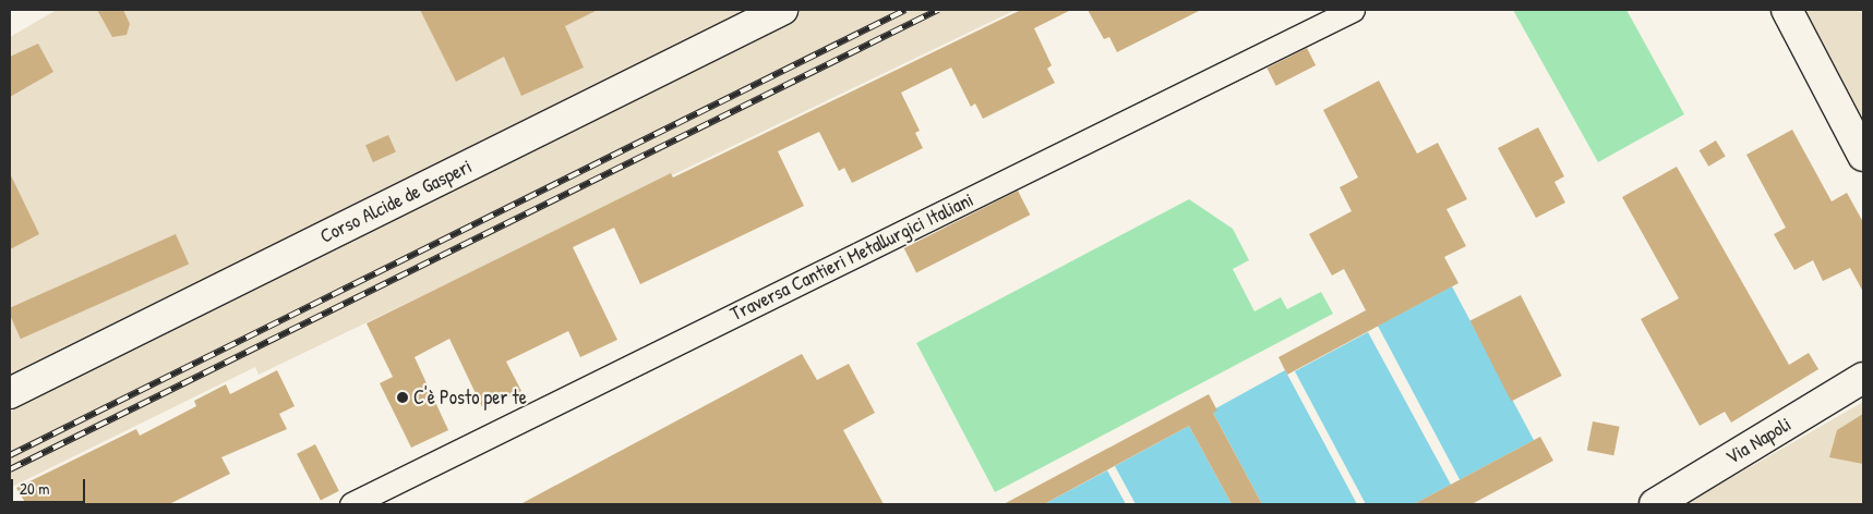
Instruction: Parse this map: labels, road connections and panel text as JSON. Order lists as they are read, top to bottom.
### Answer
{
  "streets": {
    "street": ["Corso Alcide de Gasperi", "Traversa Cantieri Metallurgici Italiani", "Via Napoli"]
  },
  "places": ["C'è Posto per te"],
  "scale_bar": "20 m"
}
